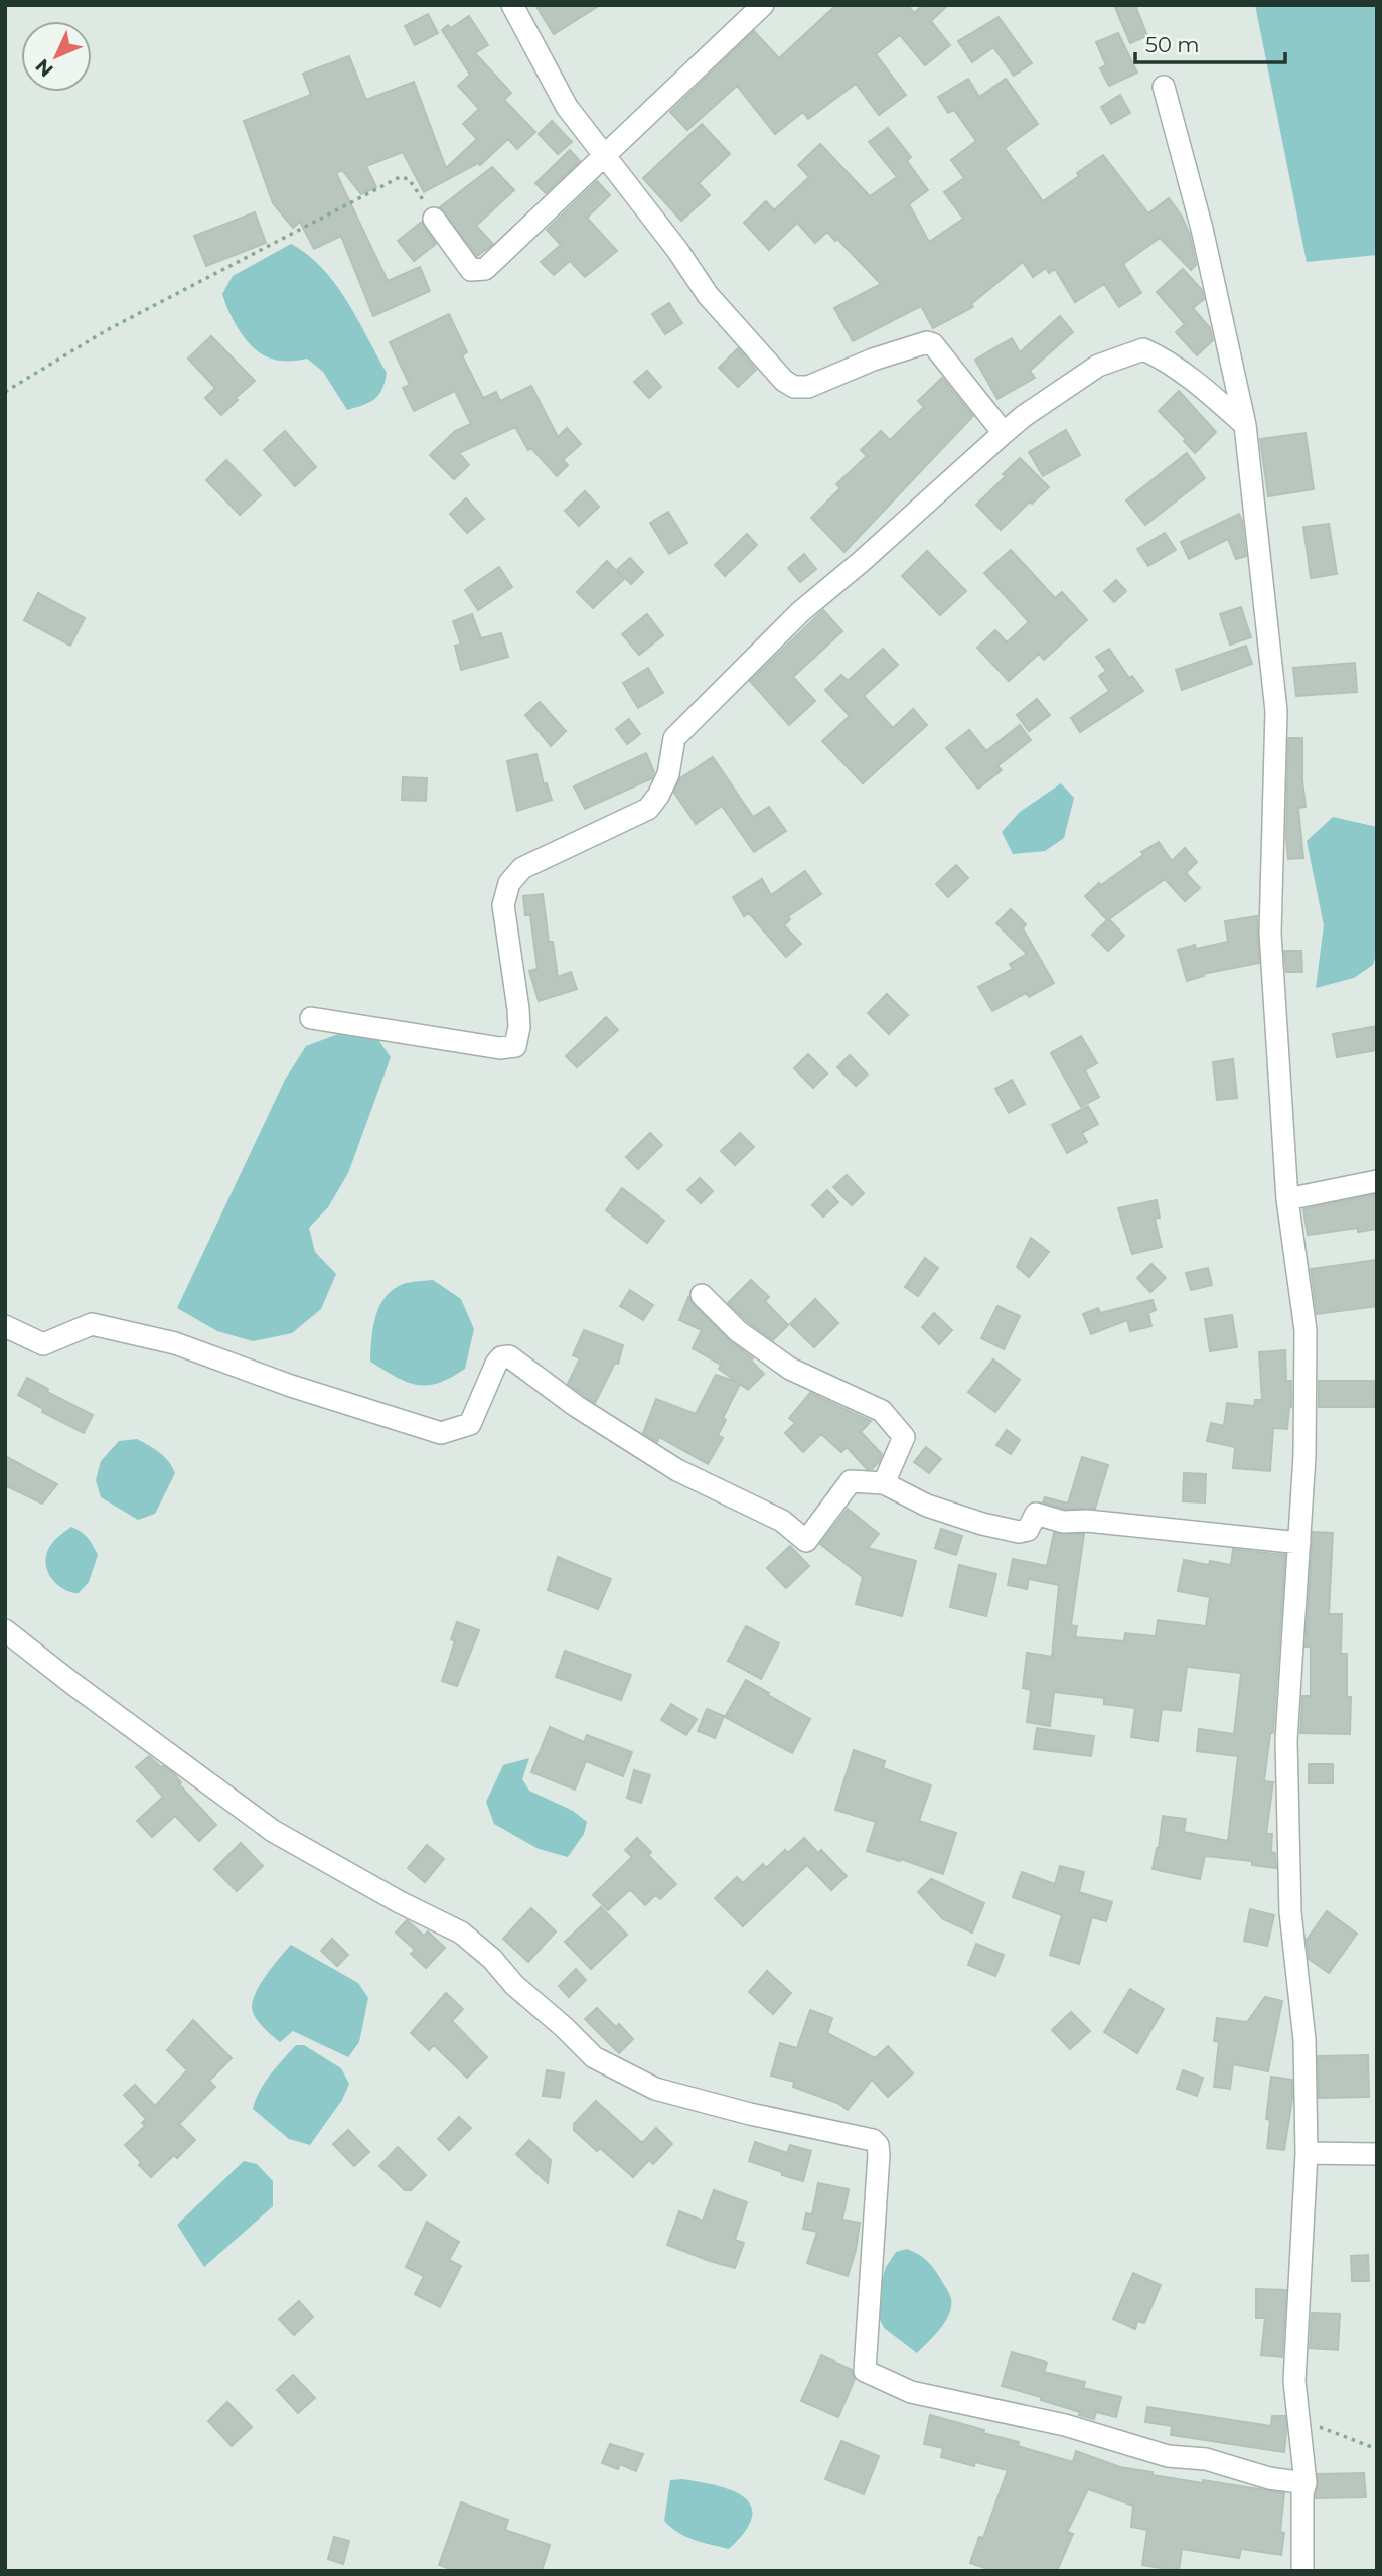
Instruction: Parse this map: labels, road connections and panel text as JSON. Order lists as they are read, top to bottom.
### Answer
{
  "scale_bar": "50 m",
  "north": "bottom left"
}
